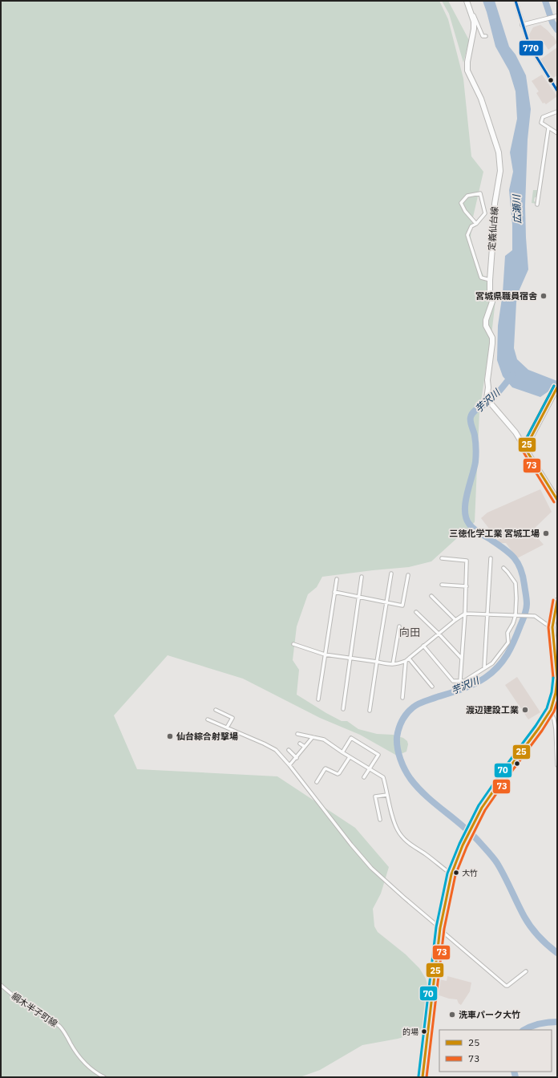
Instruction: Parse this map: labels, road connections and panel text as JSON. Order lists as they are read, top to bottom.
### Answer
{
  "streets": {
    "main road": ["定義仙台線"],
    "street": ["綱木半子町線"]
  },
  "districts": ["向田"],
  "water": ["広瀬川", "芋沢川"],
  "places": [
    "宮城県職員宿舎",
    "三徳化学工業 宮城工場",
    "渡辺建設工業",
    "仙台綜合射撃場",
    "大竹",
    "洗車パーク大竹",
    "的場"
  ],
  "lines": [
    "transit line 770",
    "transit line 73",
    "transit line 70",
    "transit line 25"
  ],
  "legend": ["25", "73"]
}
